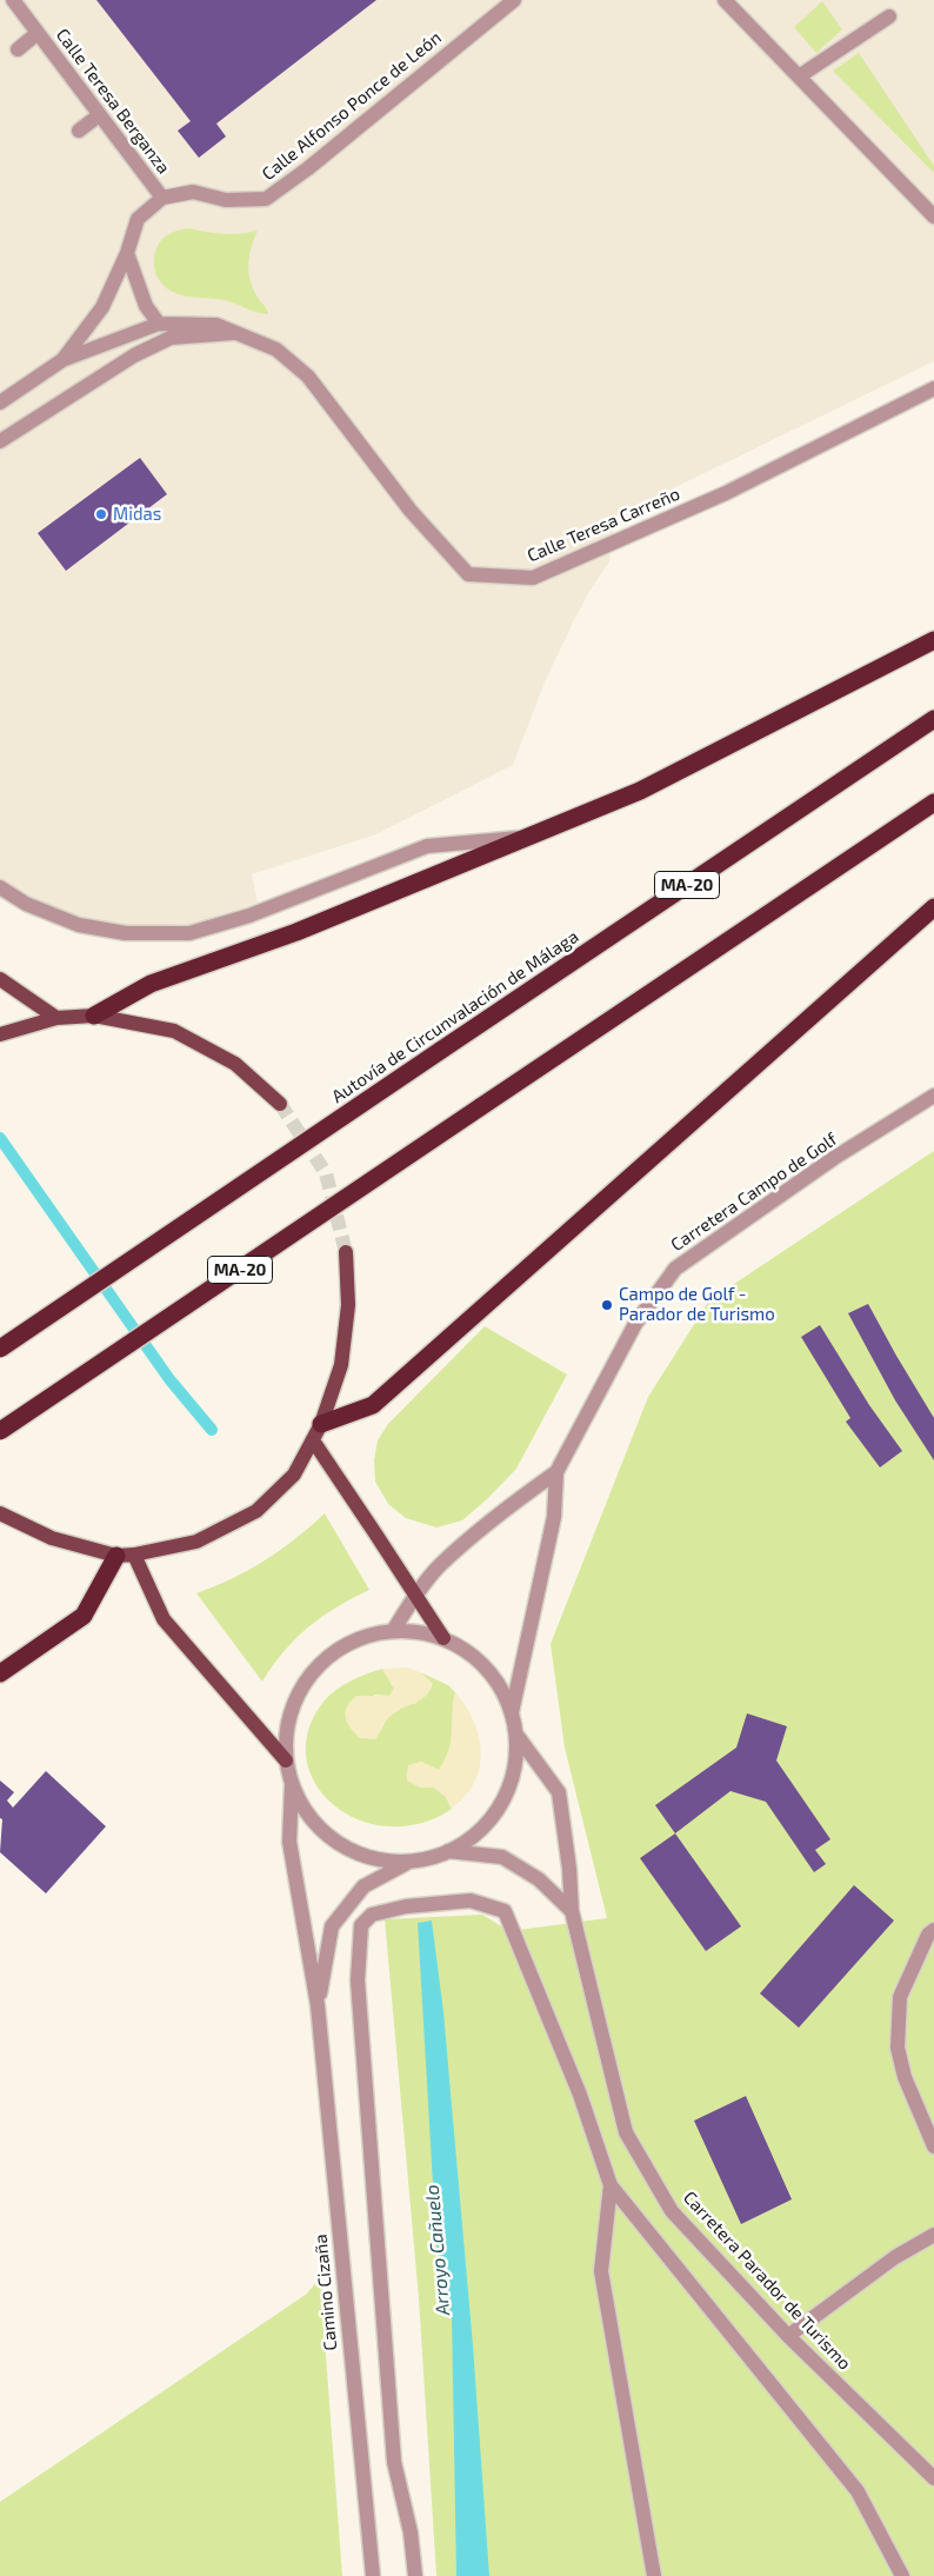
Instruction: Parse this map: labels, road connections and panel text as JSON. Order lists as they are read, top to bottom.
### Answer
{
  "streets": {
    "highway": ["MA-20", "Autovía de Circunvalación de Málaga"],
    "street": [
      "Calle Teresa Berganza",
      "Calle Alfonso Ponce de León",
      "Calle Teresa Carreño",
      "Carretera Campo de Golf",
      "Carretera Parador de Turismo",
      "Camino Cizaña"
    ]
  },
  "crossings": [
    ["Calle Teresa Berganza", "Calle Alfonso Ponce de León"],
    ["Calle Alfonso Ponce de León", "Calle Teresa Carreño"]
  ],
  "water": ["Arroyo Cañuelo"],
  "places": ["Midas", "Campo de Golf - Parador de Turismo"]
}
